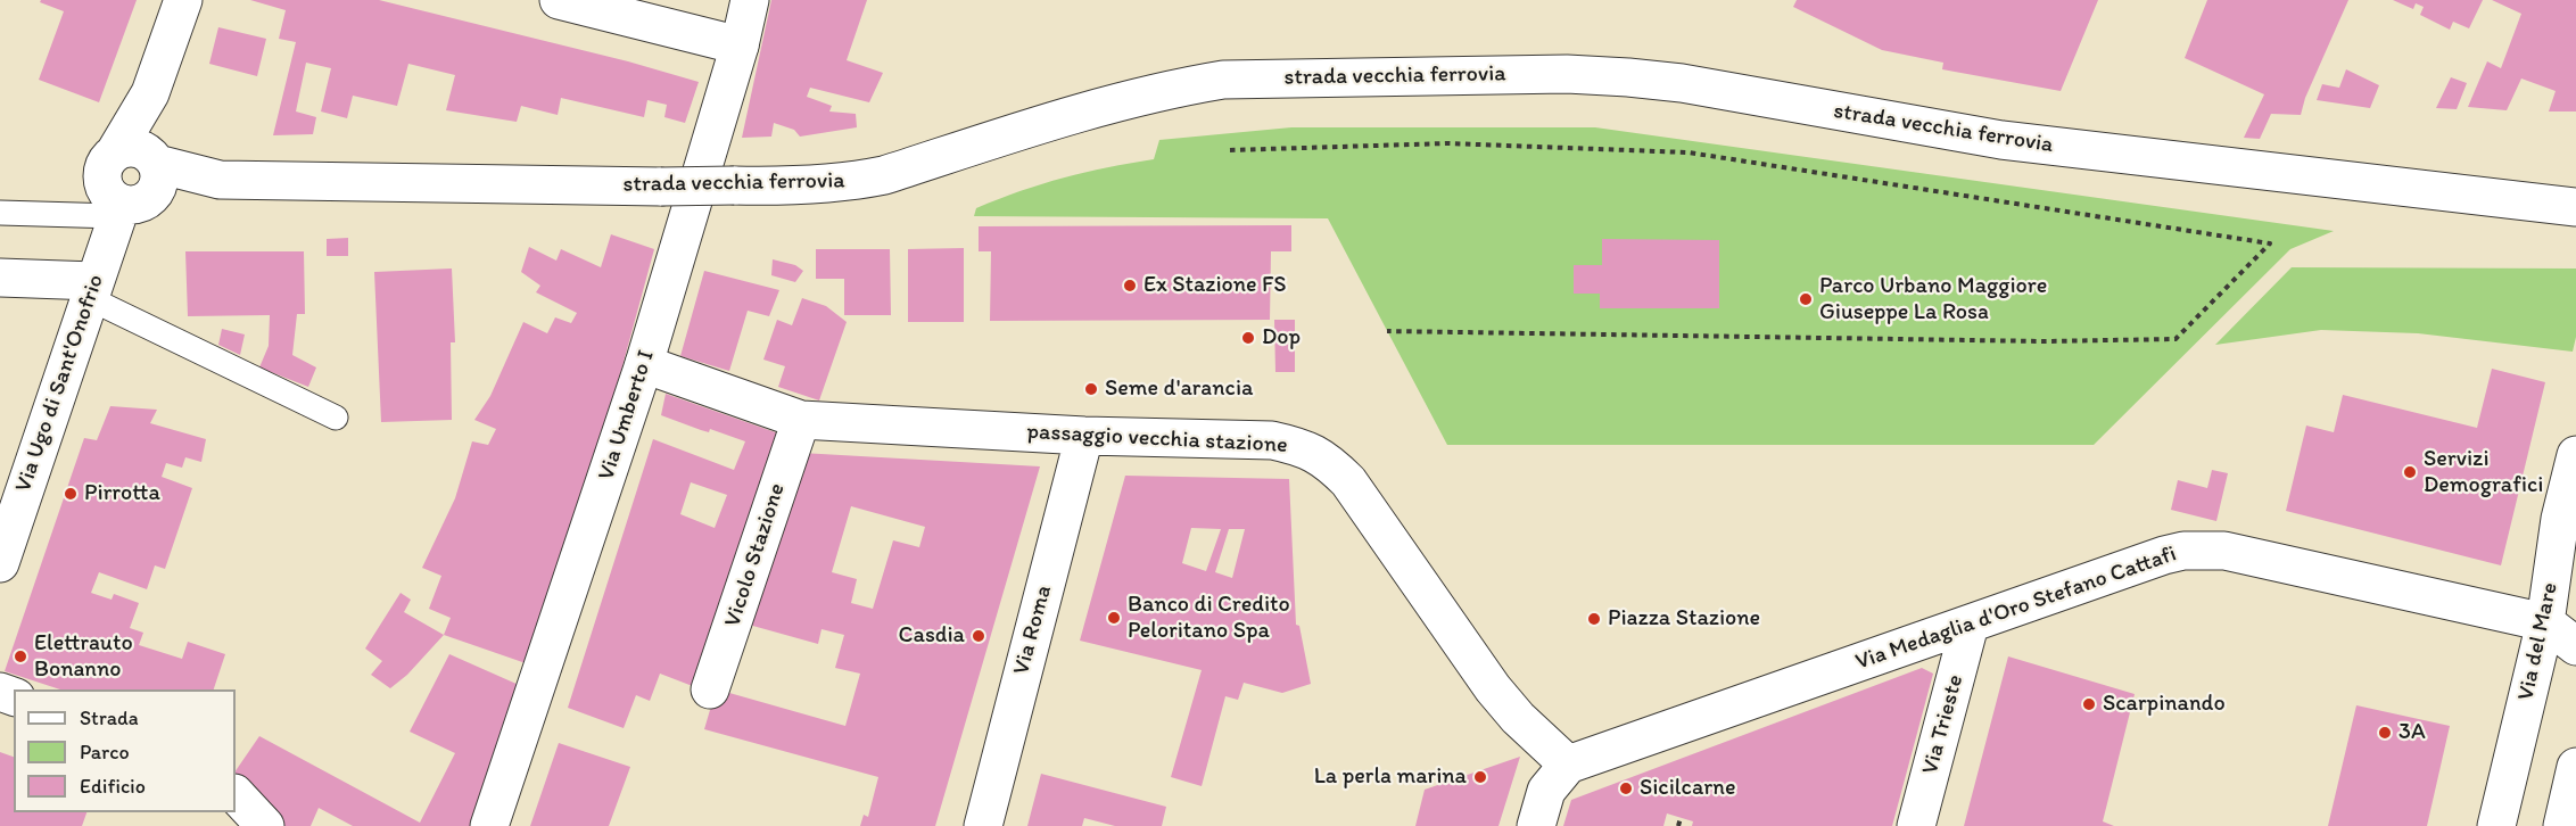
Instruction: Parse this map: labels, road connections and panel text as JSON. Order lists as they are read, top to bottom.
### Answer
{
  "streets": {
    "street": [
      "strada vecchia ferrovia",
      "Via Ugo di Sant'Onofrio",
      "Via Umberto I",
      "passaggio vecchia stazione",
      "Vicolo Stazione",
      "Via Medaglia d'Oro Stefano Cattafi",
      "Via Roma",
      "Via del Mare",
      "Via Trieste"
    ]
  },
  "crossings": [
    ["strada vecchia ferrovia", "Via Ugo di Sant'Onofrio"],
    ["Via Umberto I", "passaggio vecchia stazione"],
    ["passaggio vecchia stazione", "Vicolo Stazione"],
    ["passaggio vecchia stazione", "Via Medaglia d'Oro Stefano Cattafi"],
    ["passaggio vecchia stazione", "Via Roma"],
    ["Via Medaglia d'Oro Stefano Cattafi", "Via del Mare"],
    ["Via Medaglia d'Oro Stefano Cattafi", "Via Trieste"]
  ],
  "places": [
    "Ex Stazione FS",
    "Parco Urbano Maggiore Giuseppe La Rosa",
    "Dop",
    "Seme d'arancia",
    "Servizi Demografici",
    "Pirrotta",
    "Banco di Credito Peloritano Spa",
    "Piazza Stazione",
    "Casdia",
    "Elettrauto Bonanno",
    "Scarpinando",
    "3A",
    "La perla marina",
    "Sicilcarne"
  ],
  "legend": ["Strada", "Parco", "Edificio"]
}
